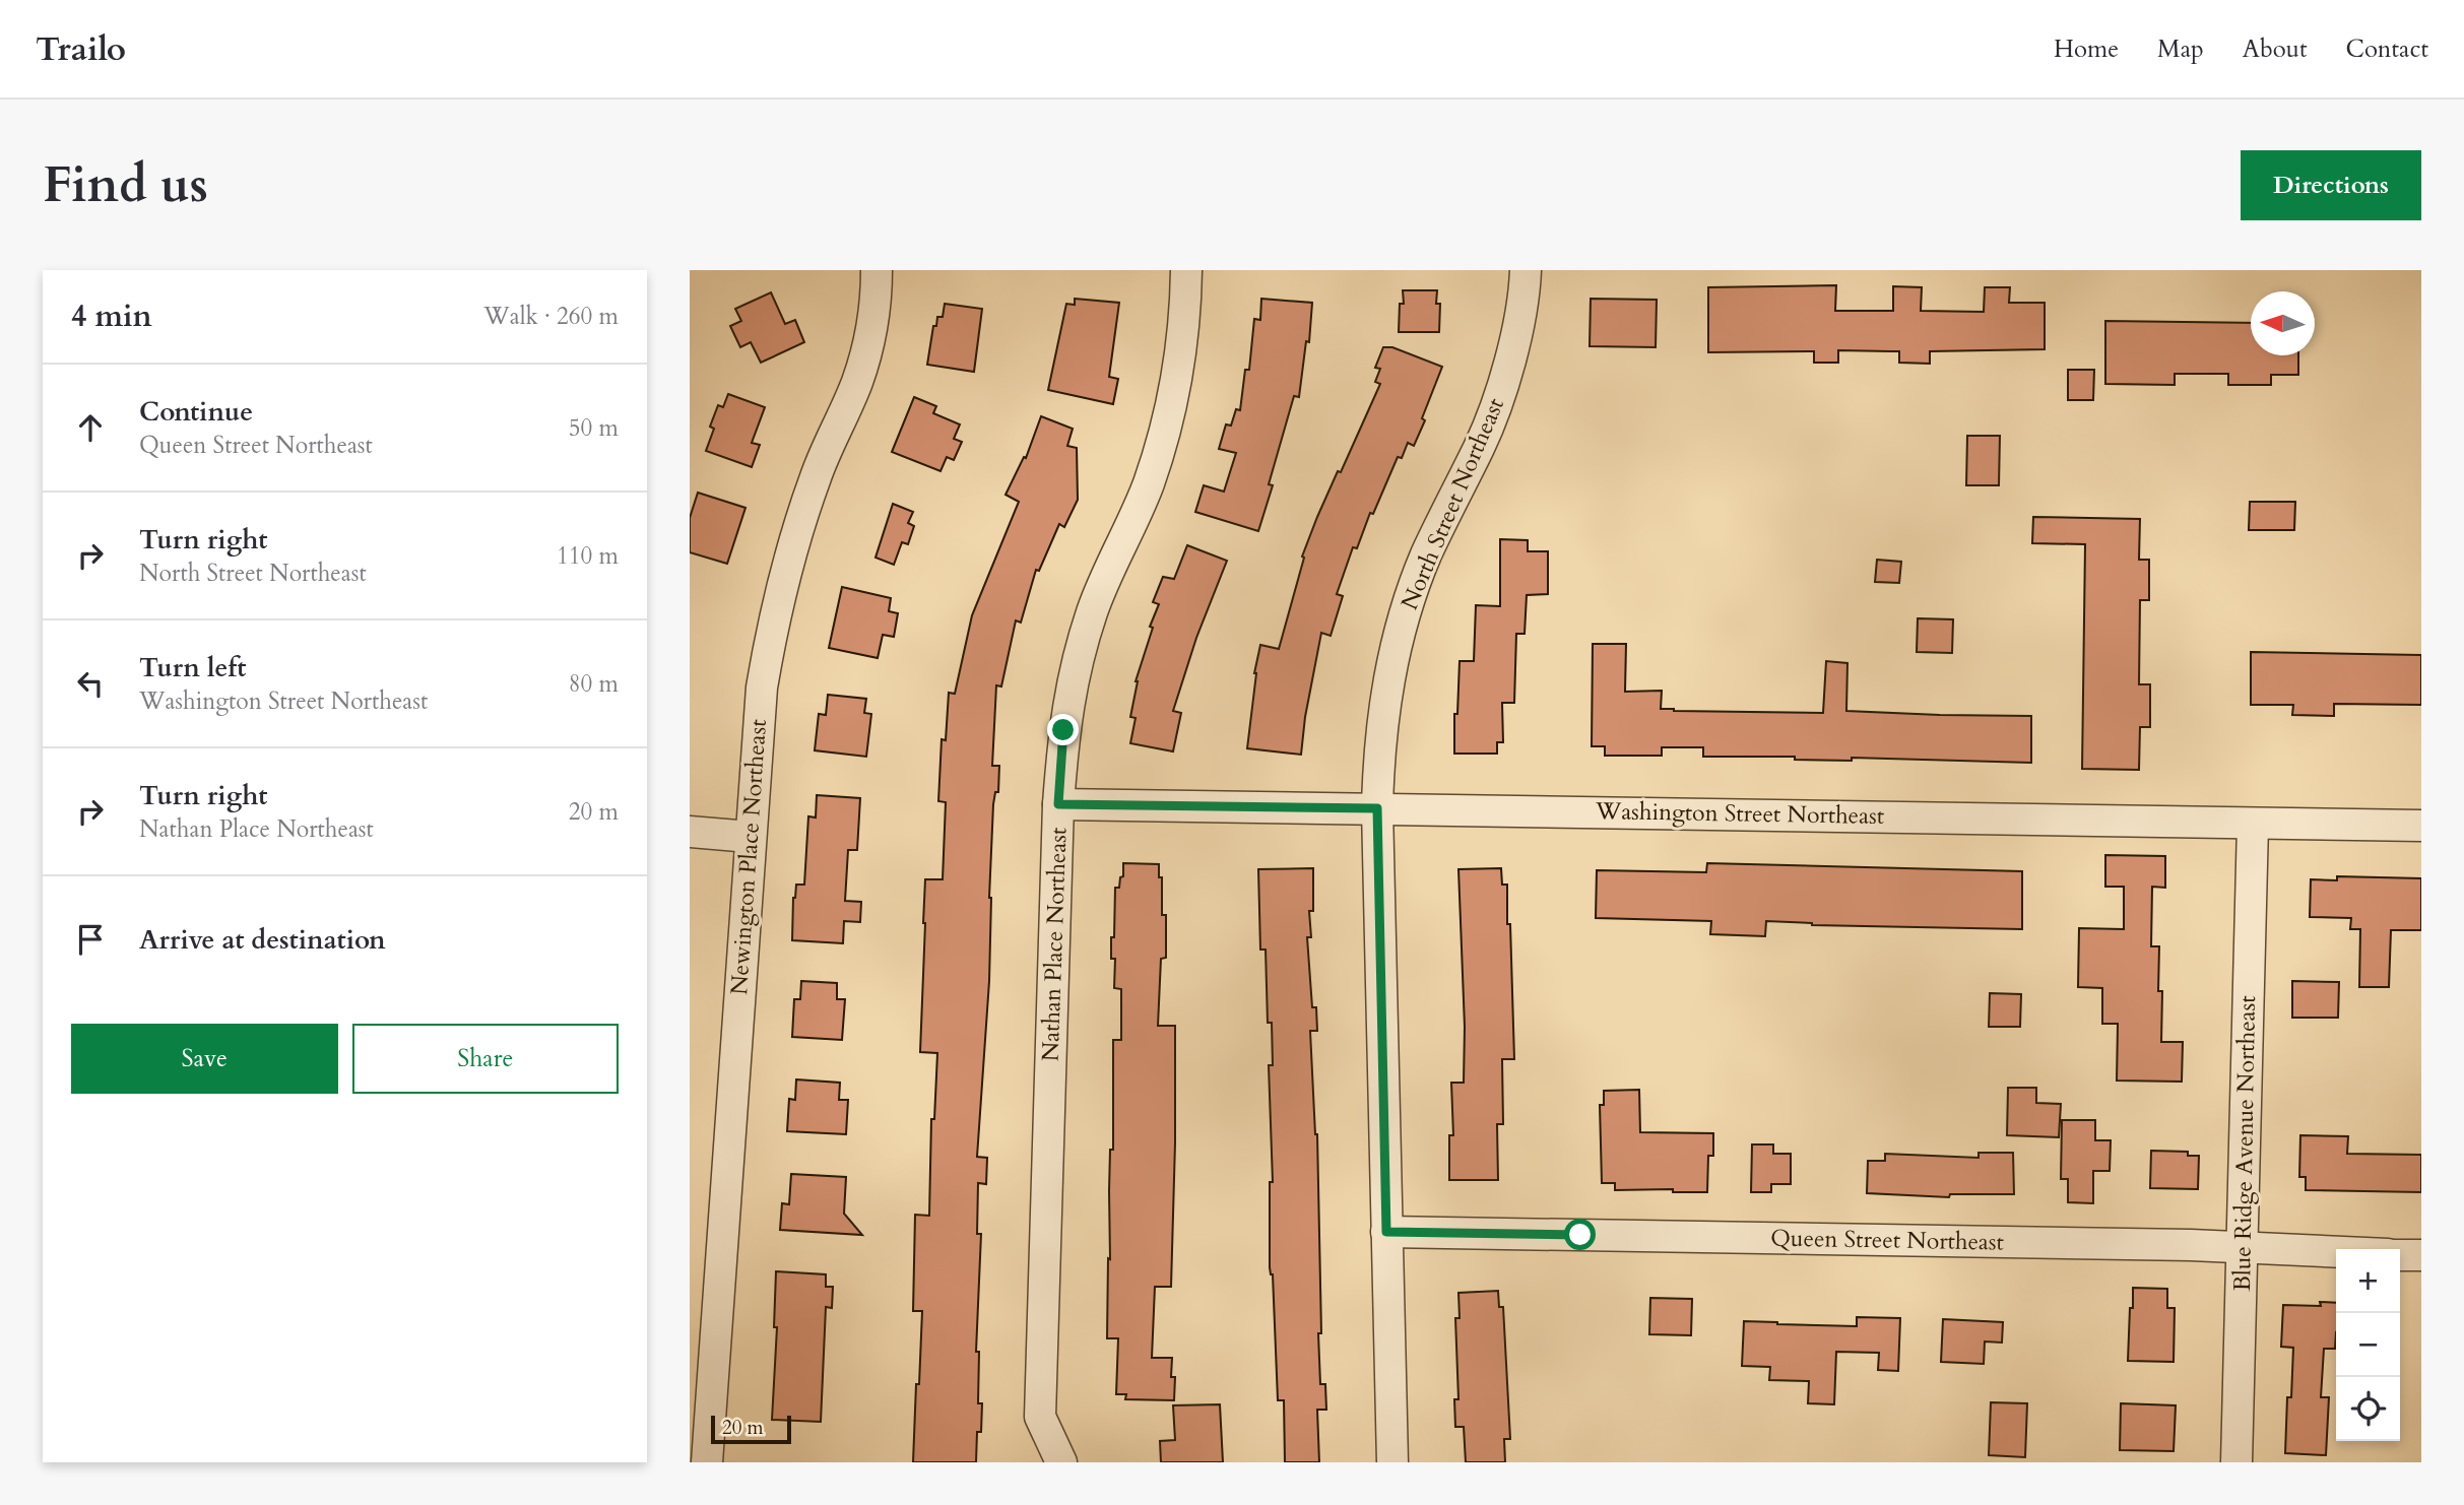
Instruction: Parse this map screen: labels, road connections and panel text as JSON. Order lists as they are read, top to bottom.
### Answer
{
  "streets": {
    "street": [
      "North Street Northeast",
      "Washington Street Northeast",
      "Newington Place Northeast",
      "Nathan Place Northeast",
      "Blue Ridge Avenue Northeast",
      "Queen Street Northeast"
    ]
  },
  "crossings": [
    ["North Street Northeast", "Washington Street Northeast"],
    ["North Street Northeast", "Queen Street Northeast"],
    ["Washington Street Northeast", "Nathan Place Northeast"],
    ["Washington Street Northeast", "Blue Ridge Avenue Northeast"],
    ["Blue Ridge Avenue Northeast", "Queen Street Northeast"]
  ],
  "scale_bar": "20 m",
  "north": "left",
  "page": {
    "header": "Trailo",
    "nav": [
      "Home",
      "Map",
      "About",
      "Contact"
    ],
    "buttons": [
      "Directions",
      ["Save", "Share"]
    ],
    "title": "Find us",
    "heading": ["4 min", "Walk · 260 m"],
    "list": [
      ["Continue", "Queen Street Northeast", "50 m"],
      ["Turn right", "North Street Northeast", "110 m"],
      ["Turn left", "Washington Street Northeast", "80 m"],
      ["Turn right", "Nathan Place Northeast", "20 m"],
      "Arrive at destination"
    ],
    "map_buttons": ["+", "−"],
    "scale": "20 m"
  }
}
